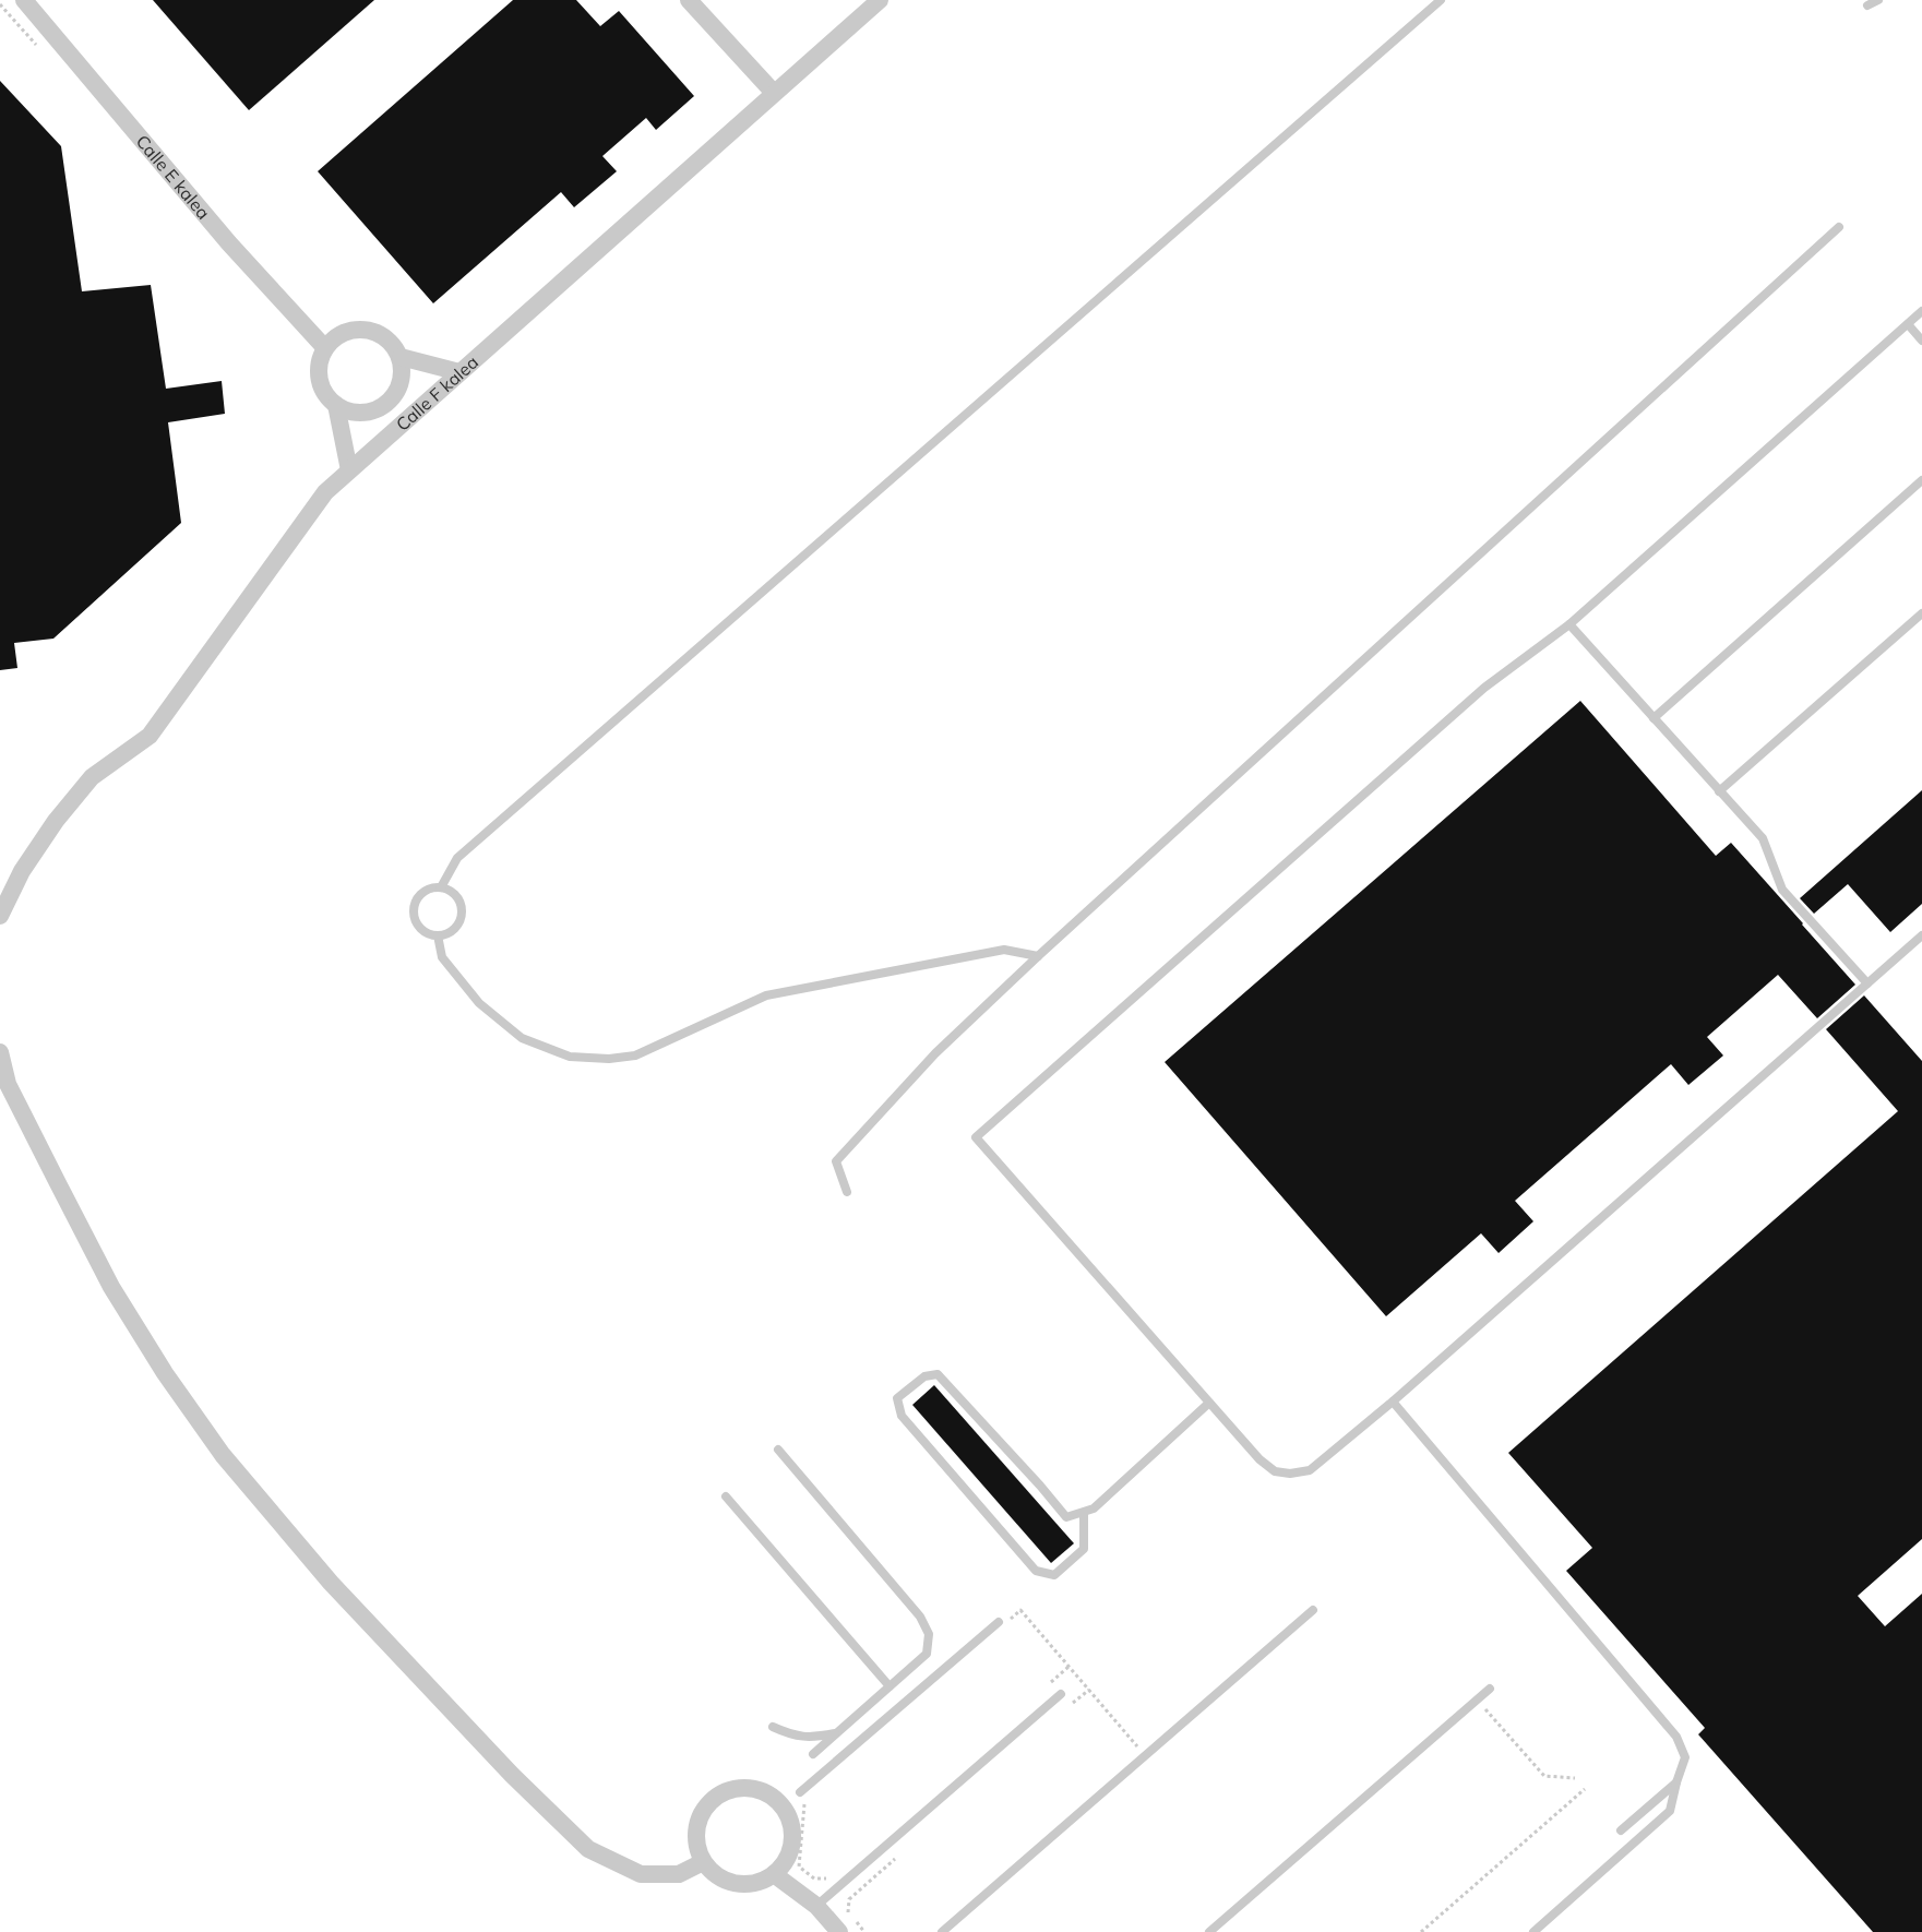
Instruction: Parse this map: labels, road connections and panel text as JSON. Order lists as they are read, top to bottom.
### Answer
{
  "streets": {
    "street": ["Calle E kalea", "Calle F kalea"]
  }
}
